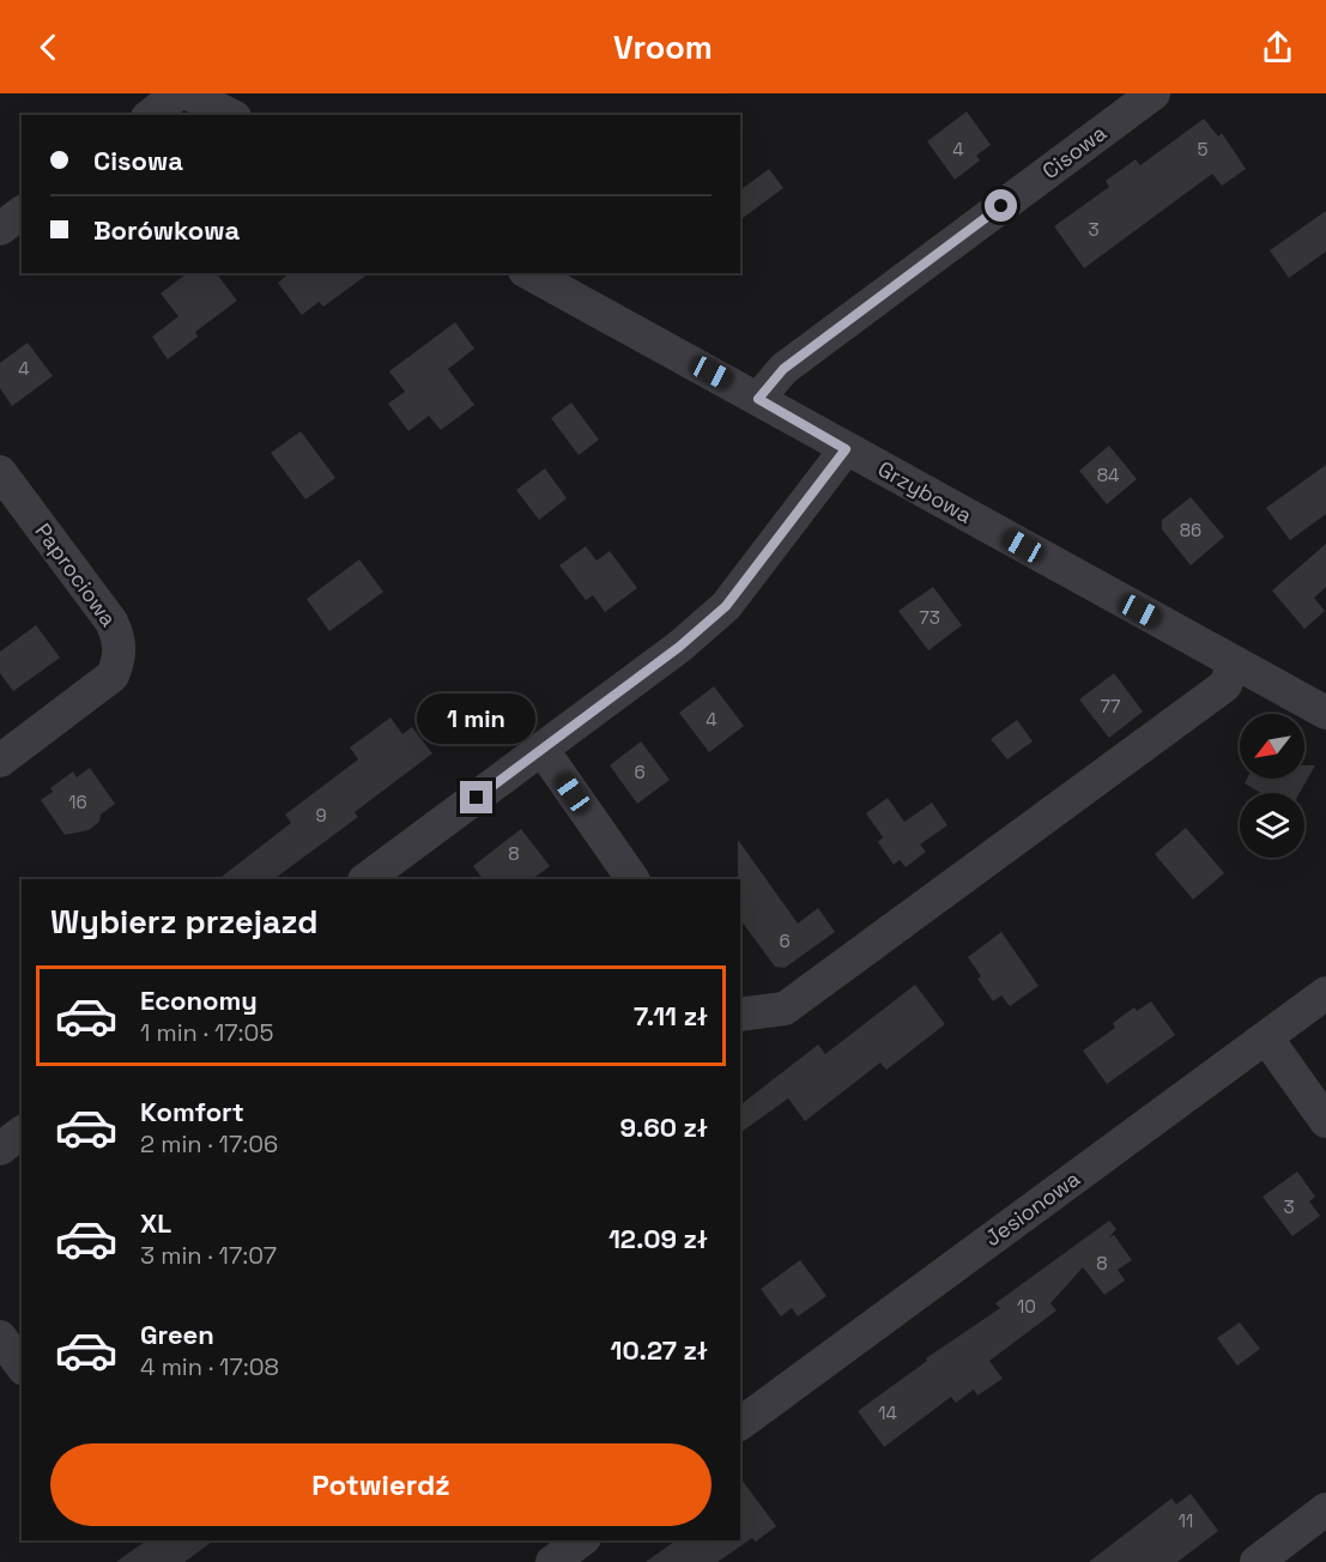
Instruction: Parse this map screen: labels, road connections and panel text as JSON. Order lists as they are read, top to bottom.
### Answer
{
  "streets": {
    "street": [
      "Cisowa",
      "Grzybowa",
      "Paprociowa",
      "Jesionowa"
    ]
  },
  "crossings": [
    ["Cisowa", "Grzybowa"]
  ],
  "house_numbers": [
    "4",
    "5",
    "3",
    "4",
    "84",
    "86",
    "73",
    "77",
    "4",
    "6",
    "16",
    "9",
    "8",
    "6",
    "3",
    "8",
    "10",
    "14",
    "11"
  ],
  "north": "bottom left",
  "page": {
    "header": "Vroom",
    "banner": ["Cisowa", "Borówkowa"],
    "bubble": "1 min",
    "heading": "Wybierz przejazd",
    "list": [
      {
        "name": "Economy",
        "note": "1 min · 17:05",
        "value": "7.11 zł"
      },
      {
        "name": "Komfort",
        "note": "2 min · 17:06",
        "value": "9.60 zł"
      },
      {
        "name": "XL",
        "note": "3 min · 17:07",
        "value": "12.09 zł"
      },
      {
        "name": "Green",
        "note": "4 min · 17:08",
        "value": "10.27 zł"
      }
    ],
    "buttons": "Potwierdź"
  }
}
